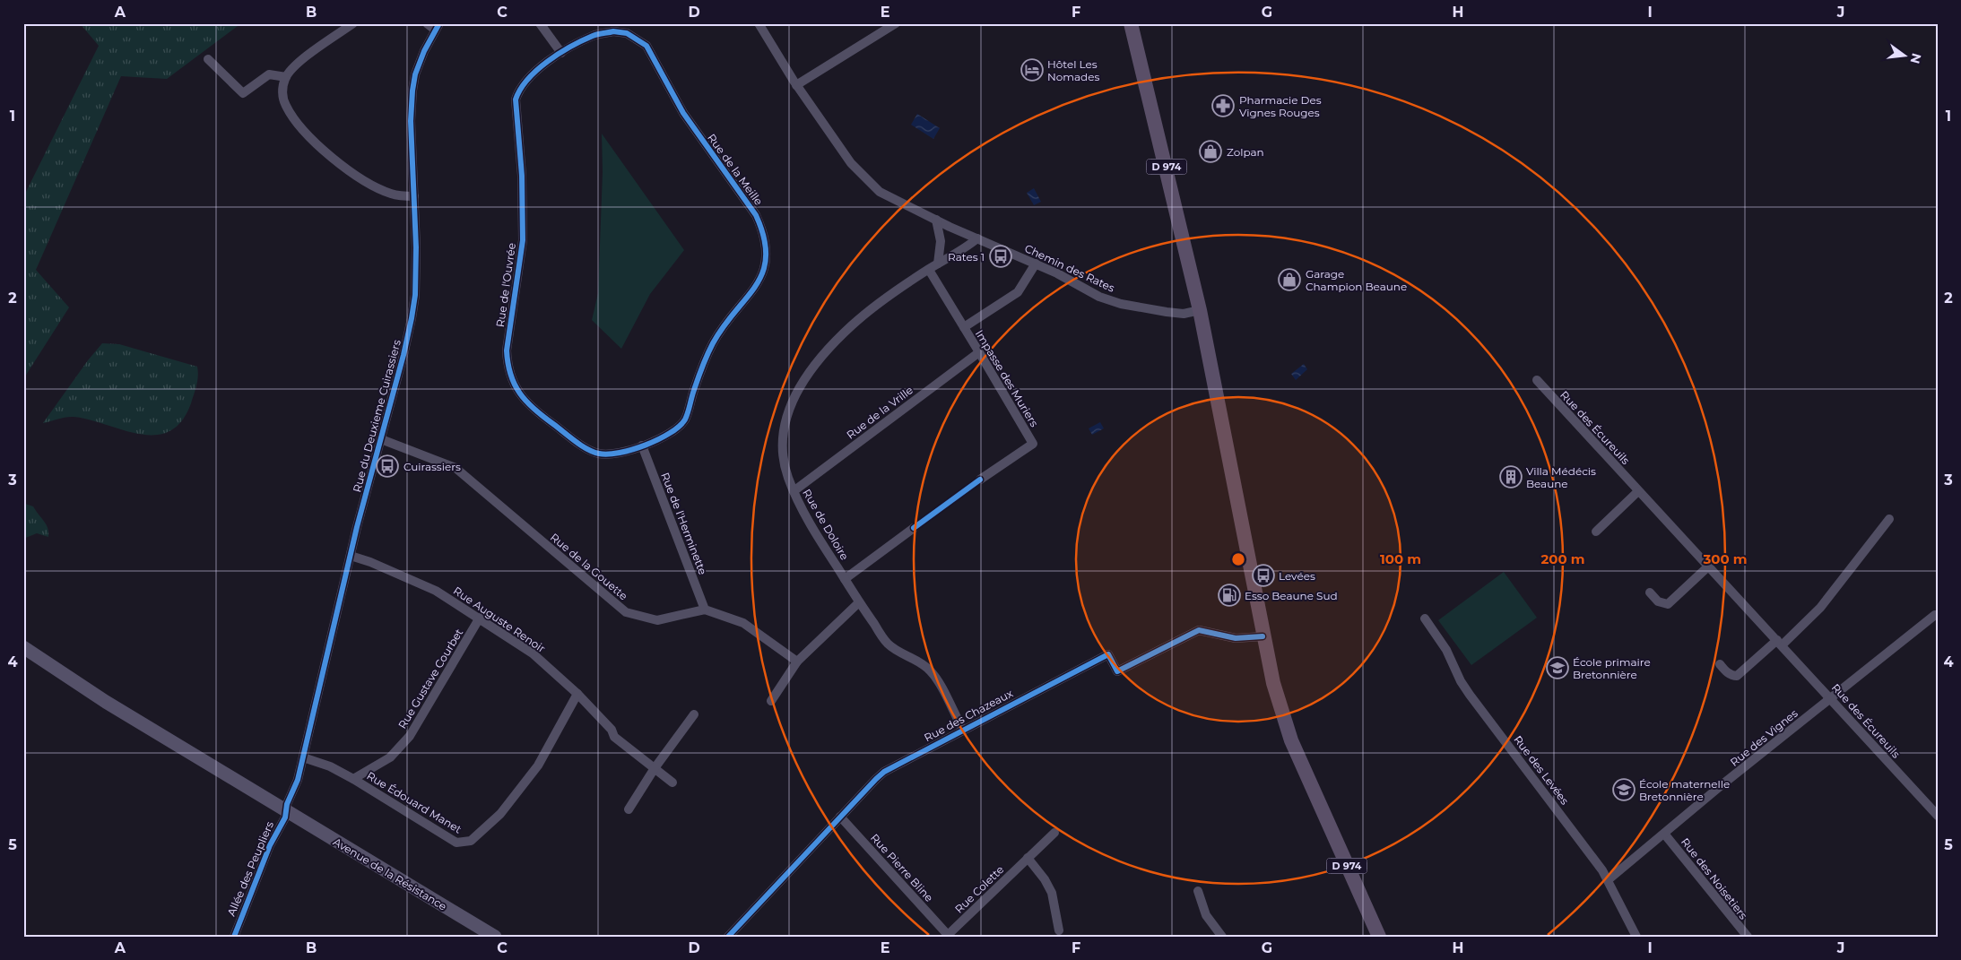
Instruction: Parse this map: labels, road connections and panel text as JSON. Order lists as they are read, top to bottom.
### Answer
{
  "streets": {
    "main road": ["D 974", "Avenue de la Résistance"],
    "street": [
      "Rue de la Meille",
      "Chemin des Rates",
      "Rue de l'Ouvrée",
      "Impasse des Muriers",
      "Rue de la Vrille",
      "Rue du Deuxieme Cuirassiers",
      "Rue des Écureuils",
      "Rue de l'Herminette",
      "Rue de Doloire",
      "Rue de la Gouette",
      "Rue Auguste Renoir",
      "Rue Gustave Courbet",
      "Rue des Chazeaux",
      "Rue des Vignes",
      "Rue des Levées",
      "Rue Édouard Manet",
      "Rue Pierre Bline",
      "Allée des Peupliers",
      "Rue des Noisetiers",
      "Rue Colette"
    ]
  },
  "crossings": [
    ["D 974", "Chemin des Rates"],
    ["D 974", "Rue des Chazeaux"],
    ["Rue de la Meille", "Rue de l'Ouvrée"],
    ["Rue de la Meille", "Rue de l'Herminette"],
    ["Chemin des Rates", "Rue de Doloire"],
    ["Rue de l'Ouvrée", "Rue de l'Herminette"],
    ["Impasse des Muriers", "Rue de la Vrille"],
    ["Impasse des Muriers", "Rue de Doloire"],
    ["Rue de la Vrille", "Rue de Doloire"],
    ["Rue du Deuxieme Cuirassiers", "Rue de la Gouette"],
    ["Rue du Deuxieme Cuirassiers", "Rue Auguste Renoir"],
    ["Rue du Deuxieme Cuirassiers", "Rue Édouard Manet"],
    ["Rue du Deuxieme Cuirassiers", "Allée des Peupliers"],
    ["Rue du Deuxieme Cuirassiers", "Avenue de la Résistance"],
    ["Rue des Écureuils", "Rue des Vignes"],
    ["Rue de l'Herminette", "Rue de la Gouette"],
    ["Rue de Doloire", "Rue des Chazeaux"],
    ["Rue Auguste Renoir", "Rue Gustave Courbet"],
    ["Rue Auguste Renoir", "Rue Édouard Manet"],
    ["Rue Gustave Courbet", "Rue Édouard Manet"],
    ["Rue des Chazeaux", "Rue Pierre Bline"],
    ["Rue des Vignes", "Rue des Levées"],
    ["Rue des Vignes", "Rue des Noisetiers"],
    ["Rue Pierre Bline", "Rue Colette"],
    ["Allée des Peupliers", "Avenue de la Résistance"]
  ],
  "places": {
    "hotel": ["Hôtel Les Nomades"],
    "pharmacy": ["Pharmacie Des Vignes Rouges"],
    "shop": ["Zolpan", "Garage Champion Beaune"],
    "bus stop": ["Rates 1", "Cuirassiers", "Levées"],
    "building": ["Villa Médécis Beaune"],
    "fuel station": ["Esso Beaune Sud"],
    "school or university": ["École primaire Bretonnière", "École maternelle Bretonnière"]
  },
  "north": "right",
  "grid": {
    "columns": [
      "A",
      "B",
      "C",
      "D",
      "E",
      "F",
      "G",
      "H",
      "I",
      "J"
    ],
    "rows": [
      "1",
      "2",
      "3",
      "4",
      "5"
    ]
  },
  "rings": ["100 m", "200 m", "300 m"]
}
